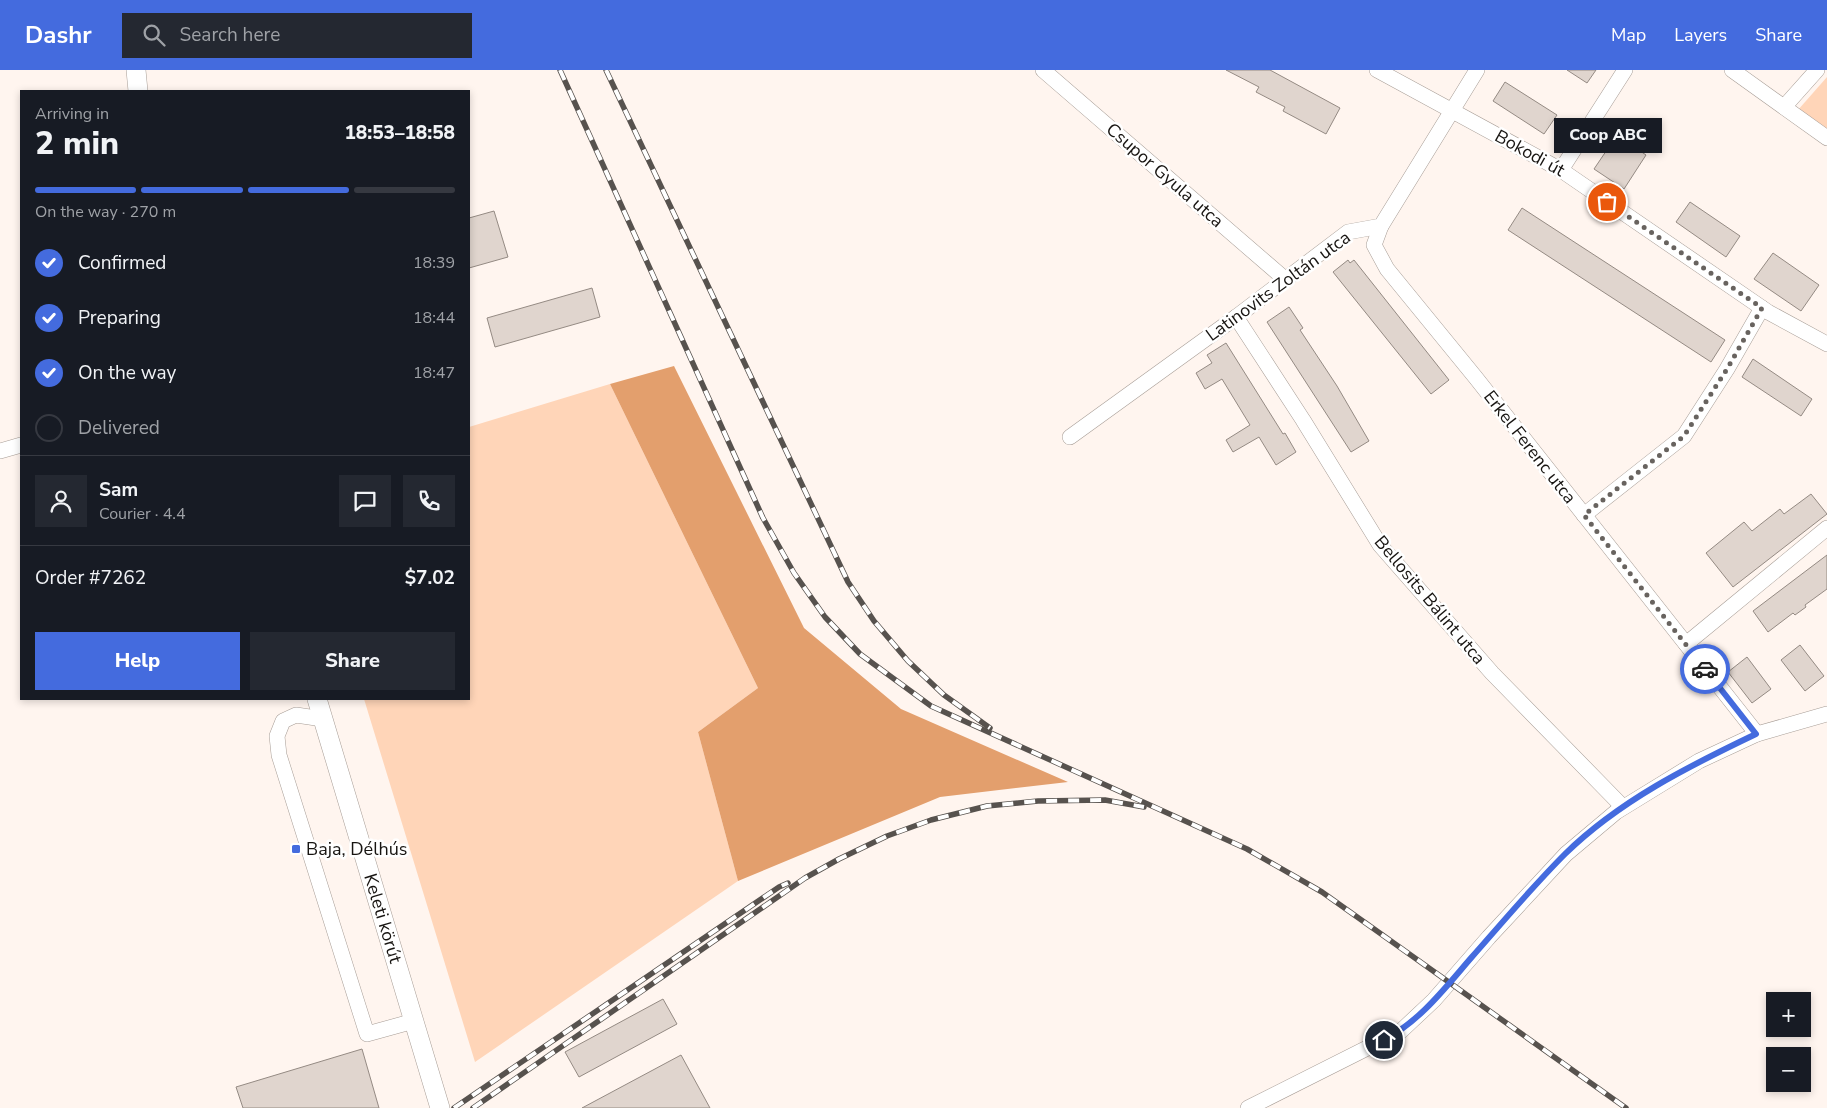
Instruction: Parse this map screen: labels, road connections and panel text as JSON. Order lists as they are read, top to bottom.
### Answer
{
  "streets": {
    "main road": ["Keleti körút"],
    "street": [
      "Bokodi út",
      "Csupor Gyula utca",
      "Latinovits Zoltán utca",
      "Erkel Ferenc utca",
      "Bellosits Bálint utca"
    ]
  },
  "crossings": [
    ["Csupor Gyula utca", "Latinovits Zoltán utca"],
    ["Latinovits Zoltán utca", "Erkel Ferenc utca"],
    ["Latinovits Zoltán utca", "Bellosits Bálint utca"]
  ],
  "places": {
    "other": ["Coop ABC"],
    "transit": ["Baja, Délhús"]
  },
  "page": {
    "header": "Dashr",
    "search": "Search here",
    "nav": ["Map", "Layers", "Share"],
    "heading": ["2 min", "Arriving in", "18:53–18:58"],
    "panel": [
      "Sam",
      "Courier · 4.4",
      "Order #7262",
      "$7.02"
    ],
    "bubble": "Coop ABC",
    "bar": "On the way · 270 m",
    "list": [
      ["Confirmed", "18:39"],
      ["Preparing", "18:44"],
      ["On the way", "18:47"],
      "Delivered"
    ],
    "buttons": ["Help", "Share"],
    "map_buttons": ["+", "−"]
  }
}
